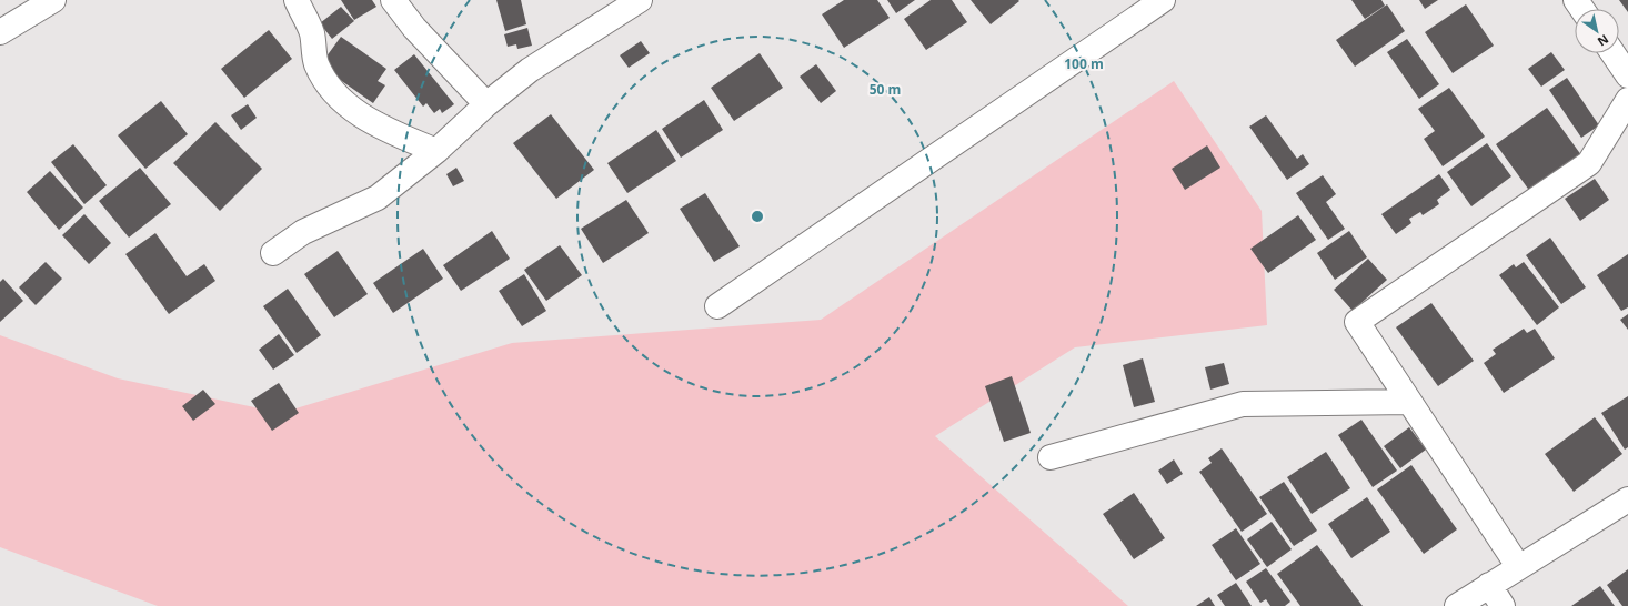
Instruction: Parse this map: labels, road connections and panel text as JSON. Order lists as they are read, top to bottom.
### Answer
{
  "north": "bottom right",
  "rings": ["100 m", "50 m"]
}
